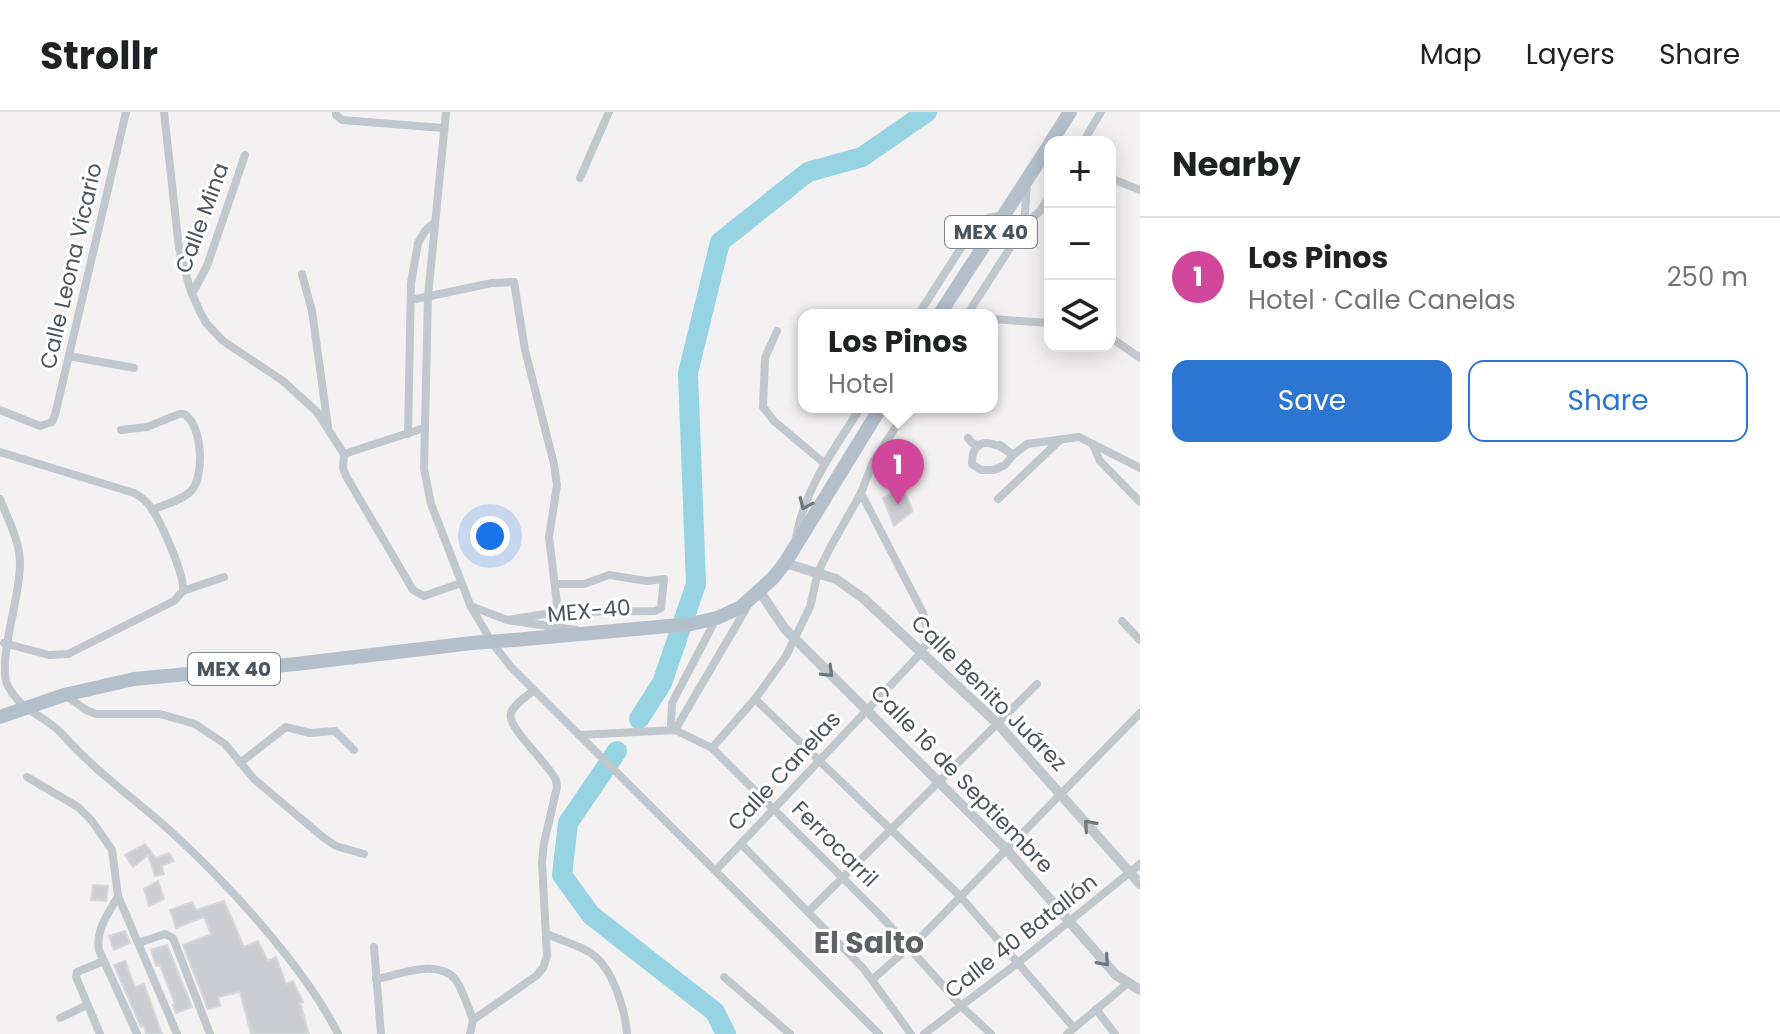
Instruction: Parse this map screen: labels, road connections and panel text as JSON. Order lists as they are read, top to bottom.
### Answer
{
  "streets": {
    "main road": ["MEX 40", "MEX-40"],
    "street": [
      "Calle Mina",
      "Calle Leona Vicario",
      "Calle Benito Juárez",
      "Calle Canelas",
      "Calle 16 de Septiembre",
      "Ferrocarril",
      "Calle 40 Batallón"
    ]
  },
  "crossings": [
    ["MEX 40", "MEX-40"],
    ["MEX 40", "Calle Benito Juárez"],
    ["MEX 40", "Calle 16 de Septiembre"],
    ["Calle Benito Juárez", "Calle Canelas"],
    ["Calle Benito Juárez", "Calle 40 Batallón"],
    ["Calle Canelas", "Calle 16 de Septiembre"],
    ["Calle Canelas", "Ferrocarril"],
    ["Calle 16 de Septiembre", "Calle 40 Batallón"],
    ["Ferrocarril", "Calle 40 Batallón"]
  ],
  "districts": ["El Salto"],
  "page": {
    "header": "Strollr",
    "nav": ["Map", "Layers", "Share"],
    "heading": "Nearby",
    "map_buttons": ["+", "−"],
    "list": [
      {
        "mark": "1",
        "name": "Los Pinos",
        "note": "Hotel · Calle Canelas",
        "value": "250 m"
      }
    ],
    "popup": ["Los Pinos", "Hotel"],
    "buttons": ["Save", "Share"],
    "pins": "1"
  }
}
